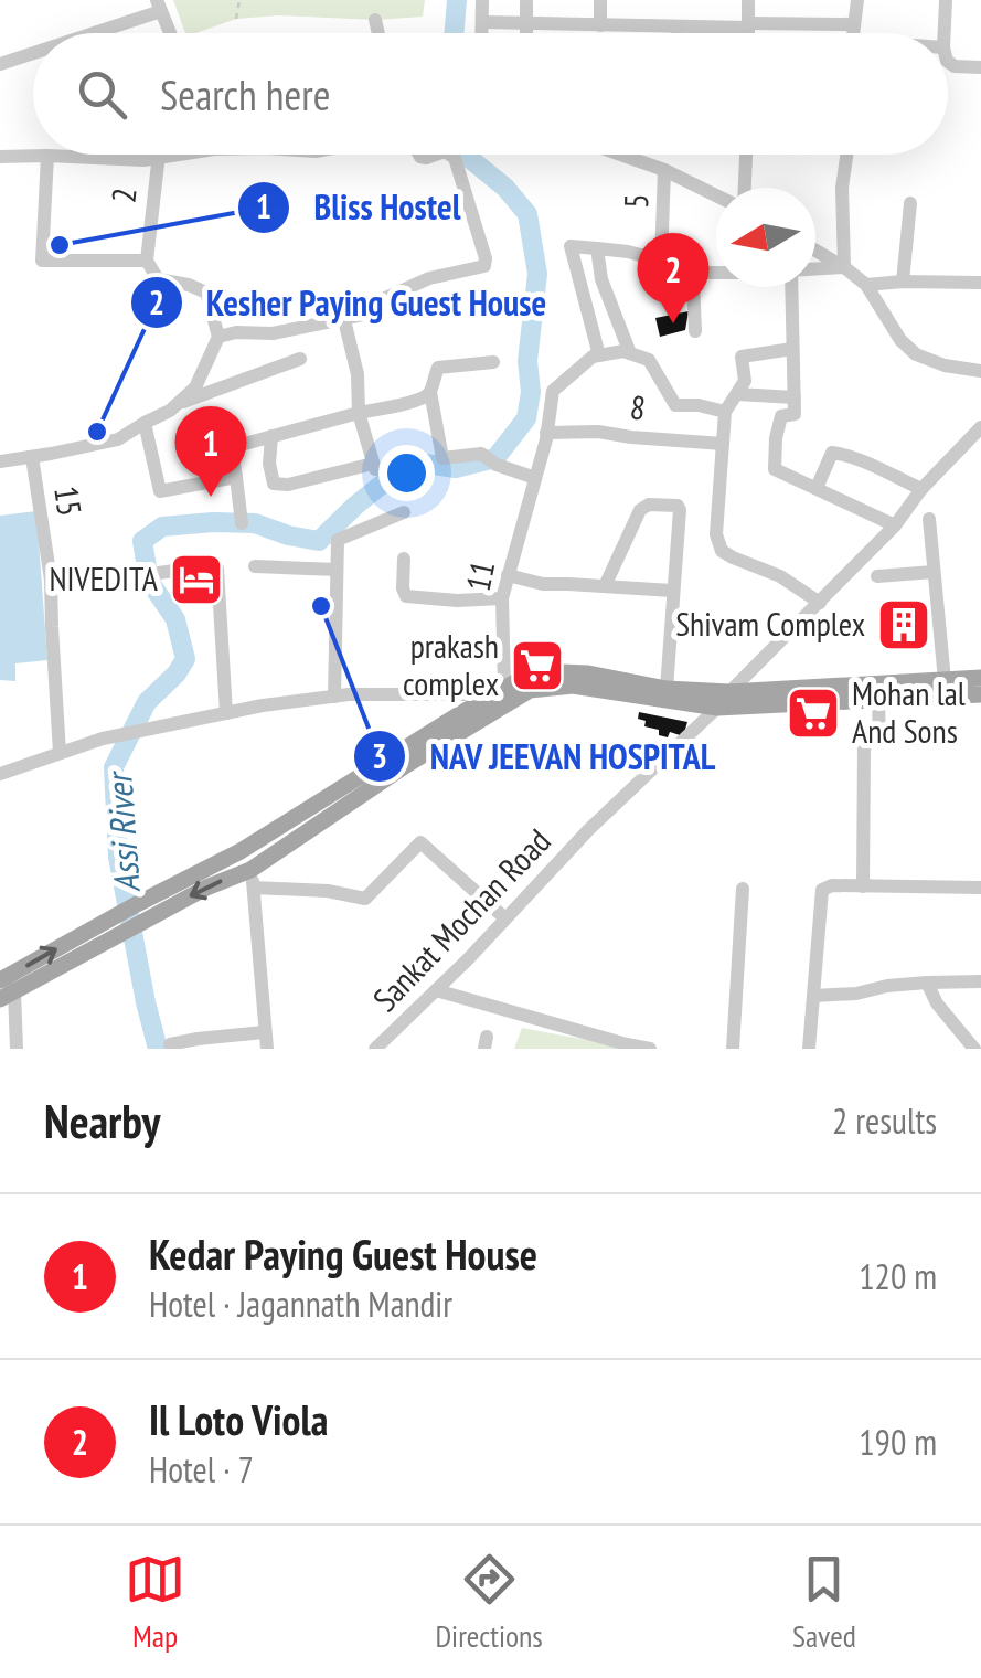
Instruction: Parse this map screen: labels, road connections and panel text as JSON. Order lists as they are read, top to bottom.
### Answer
{
  "streets": {
    "street": [
      "2",
      "5",
      "8",
      "15",
      "11",
      "Sankat Mochan Road"
    ]
  },
  "crossings": [
    ["8", "11"]
  ],
  "water": ["Assi River"],
  "places": {
    "other": ["Bliss Hostel", "Kesher Paying Guest House", "NAV JEEVAN HOSPITAL"],
    "hotel": ["NIVEDITA"],
    "building": ["Shivam Complex"],
    "supermarket": ["prakash complex", "Mohan lal And Sons"]
  },
  "north": "left",
  "page": {
    "search": "Search here",
    "pins": ["2", "1"],
    "heading": ["Nearby", "2 results"],
    "list": [
      {
        "mark": "1",
        "name": "Kedar Paying Guest House",
        "note": "Hotel · Jagannath Mandir",
        "value": "120 m"
      },
      {
        "mark": "2",
        "name": "Il Loto Viola",
        "note": "Hotel · 7",
        "value": "190 m"
      }
    ],
    "nav": ["Map", "Directions", "Saved"]
  }
}
